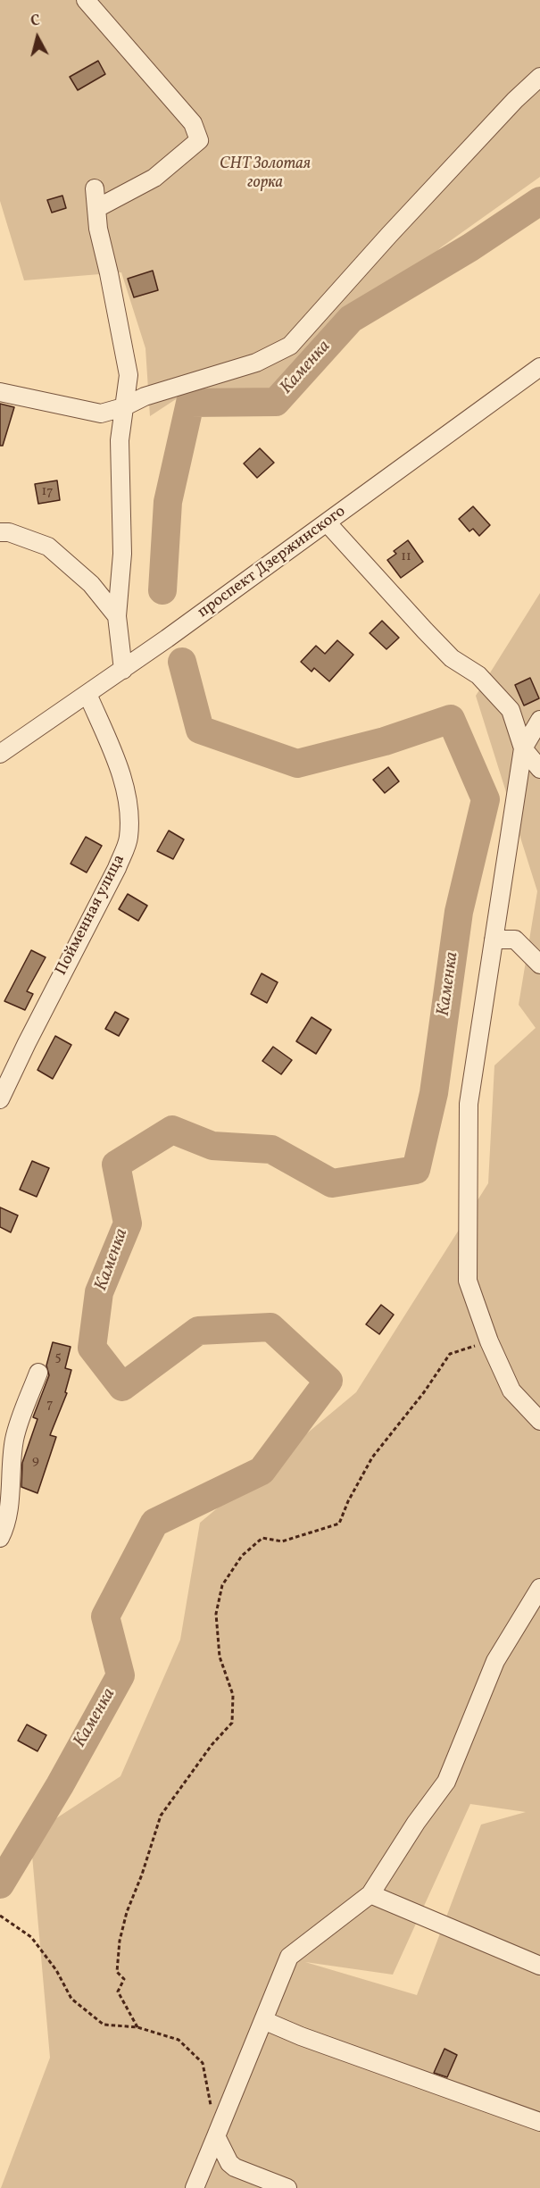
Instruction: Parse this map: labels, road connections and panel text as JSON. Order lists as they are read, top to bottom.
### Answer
{
  "streets": {
    "street": ["проспект Дзержинского", "Пойменная улица"]
  },
  "crossings": [
    ["проспект Дзержинского", "Пойменная улица"]
  ],
  "water": ["Каменка"],
  "parks": ["СНТ Золотая горка"],
  "house_numbers": [
    "17",
    "11",
    "5",
    "7",
    "9"
  ],
  "north": "top"
}
